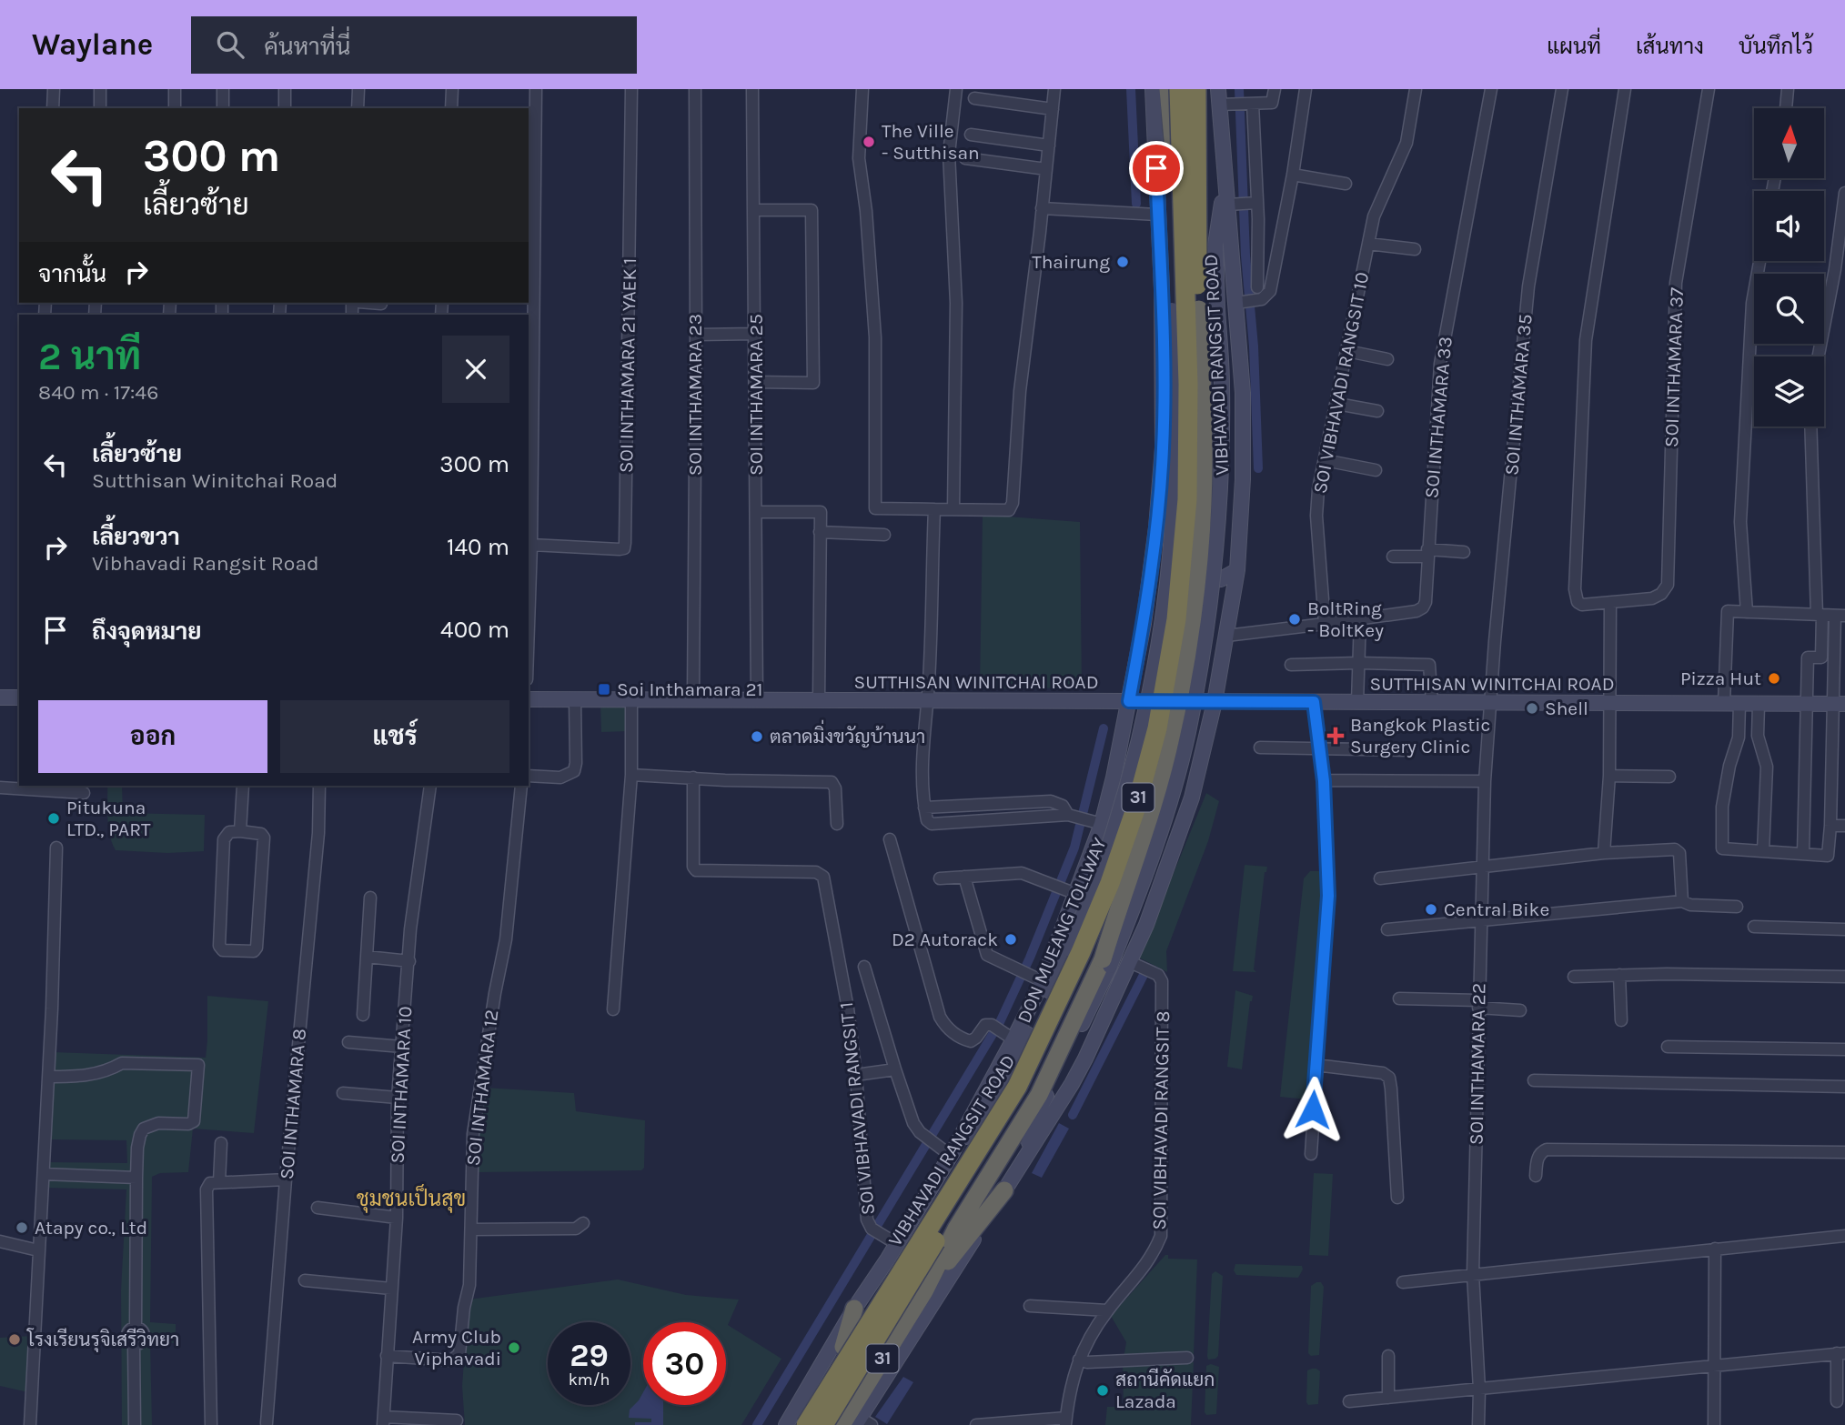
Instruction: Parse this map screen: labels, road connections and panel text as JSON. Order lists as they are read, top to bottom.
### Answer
{
  "streets": {
    "highway": ["VIBHAVADI RANGSIT ROAD", "31", "DON MUEANG TOLLWAY"],
    "main road": ["SUTTHISAN WINITCHAI ROAD"],
    "street": [
      "SOI INTHAMARA 21 YAEK 1",
      "SOI INTHAMARA 37",
      "SOI VIBHAVADI RANGSIT 10",
      "SOI INTHAMARA 23",
      "SOI INTHAMARA 25",
      "SOI INTHAMARA 35",
      "SOI INTHAMARA 33",
      "SOI INTHAMARA 22",
      "SOI INTHAMARA 10",
      "SOI INTHAMARA 12",
      "SOI INTHAMARA 8",
      "SOI VIBHAVADI RANGSIT 1",
      "SOI VIBHAVADI RANGSIT 8"
    ]
  },
  "crossings": [
    ["VIBHAVADI RANGSIT ROAD", "SUTTHISAN WINITCHAI ROAD"],
    ["VIBHAVADI RANGSIT ROAD", "31"],
    ["VIBHAVADI RANGSIT ROAD", "DON MUEANG TOLLWAY"],
    ["VIBHAVADI RANGSIT ROAD", "SOI VIBHAVADI RANGSIT 1"],
    ["VIBHAVADI RANGSIT ROAD", "SOI VIBHAVADI RANGSIT 8"],
    ["SOI VIBHAVADI RANGSIT 10", "SOI INTHAMARA 33"],
    ["SOI INTHAMARA 23", "SUTTHISAN WINITCHAI ROAD"],
    ["SOI INTHAMARA 25", "SUTTHISAN WINITCHAI ROAD"],
    ["SOI INTHAMARA 35", "SUTTHISAN WINITCHAI ROAD"],
    ["SOI INTHAMARA 35", "SOI INTHAMARA 22"],
    ["SUTTHISAN WINITCHAI ROAD", "SOI INTHAMARA 22"],
    ["SOI INTHAMARA 10", "SOI INTHAMARA 12"]
  ],
  "districts": ["ชุมชนเป็นสุข"],
  "places": {
    "other": [
      "The Ville - Sutthisan",
      "Thairung",
      "BoltRing - BoltKey",
      "Pizza Hut",
      "Shell",
      "ตลาดมิ่งขวัญบ้านนา",
      "Pitukuna LTD., PART",
      "Central Bike",
      "D2 Autorack",
      "Atapy co., Ltd",
      "โรงเรียนรุจิเสรีวิทยา",
      "Army Club Viphavadi",
      "สถานีคัดแยก Lazada"
    ],
    "transit": ["Soi Inthamara 21"],
    "health": ["Bangkok Plastic Surgery Clinic"]
  },
  "north": "top",
  "page": {
    "header": "Waylane",
    "search": "ค้นหาที่นี่",
    "nav": ["แผนที่", "เส้นทาง", "บันทึกไว้"],
    "turn": ["300 m", "เลี้ยวซ้าย"],
    "then": "จากนั้น",
    "heading": ["2 นาที", "840 m · 17:46"],
    "list": [
      {
        "name": "เลี้ยวซ้าย",
        "note": "Sutthisan Winitchai Road",
        "value": "300 m"
      },
      {
        "name": "เลี้ยวขวา",
        "note": "Vibhavadi Rangsit Road",
        "value": "140 m"
      },
      {
        "name": "ถึงจุดหมาย",
        "value": "400 m"
      }
    ],
    "buttons": ["ออก", "แชร์"],
    "speed": "29 km/h",
    "limit": "30"
  }
}
